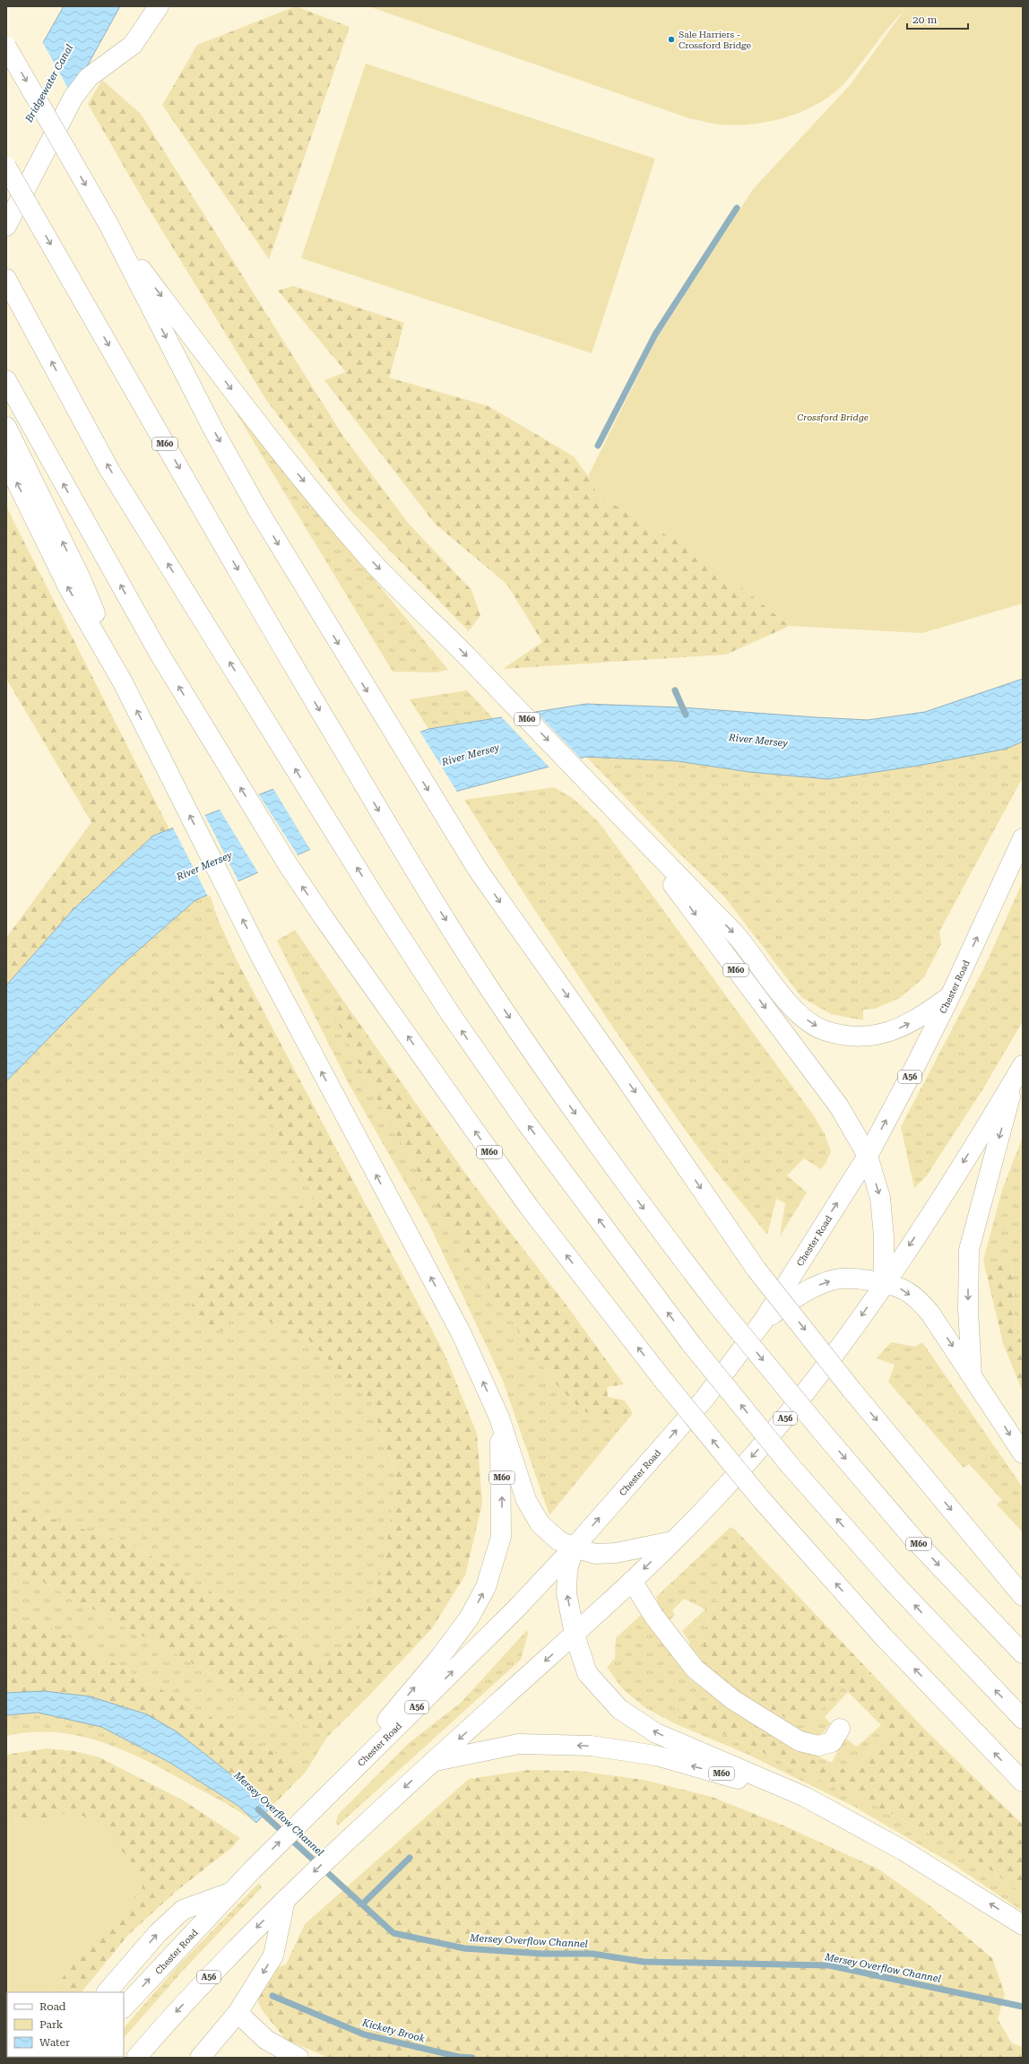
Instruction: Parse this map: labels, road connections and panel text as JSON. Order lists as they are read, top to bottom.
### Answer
{
  "streets": {
    "main road": ["M60", "Chester Road", "A56"]
  },
  "crossings": [
    ["M60", "Chester Road"],
    ["M60", "A56"],
    ["Chester Road", "A56"]
  ],
  "water": [
    "Bridgewater Canal",
    "River Mersey",
    "Mersey Overflow Channel",
    "Kickety Brook"
  ],
  "parks": ["Crossford Bridge"],
  "places": ["Sale Harriers - Crossford Bridge"],
  "legend": ["Road", "Park", "Water"],
  "scale_bar": "20 m"
}
